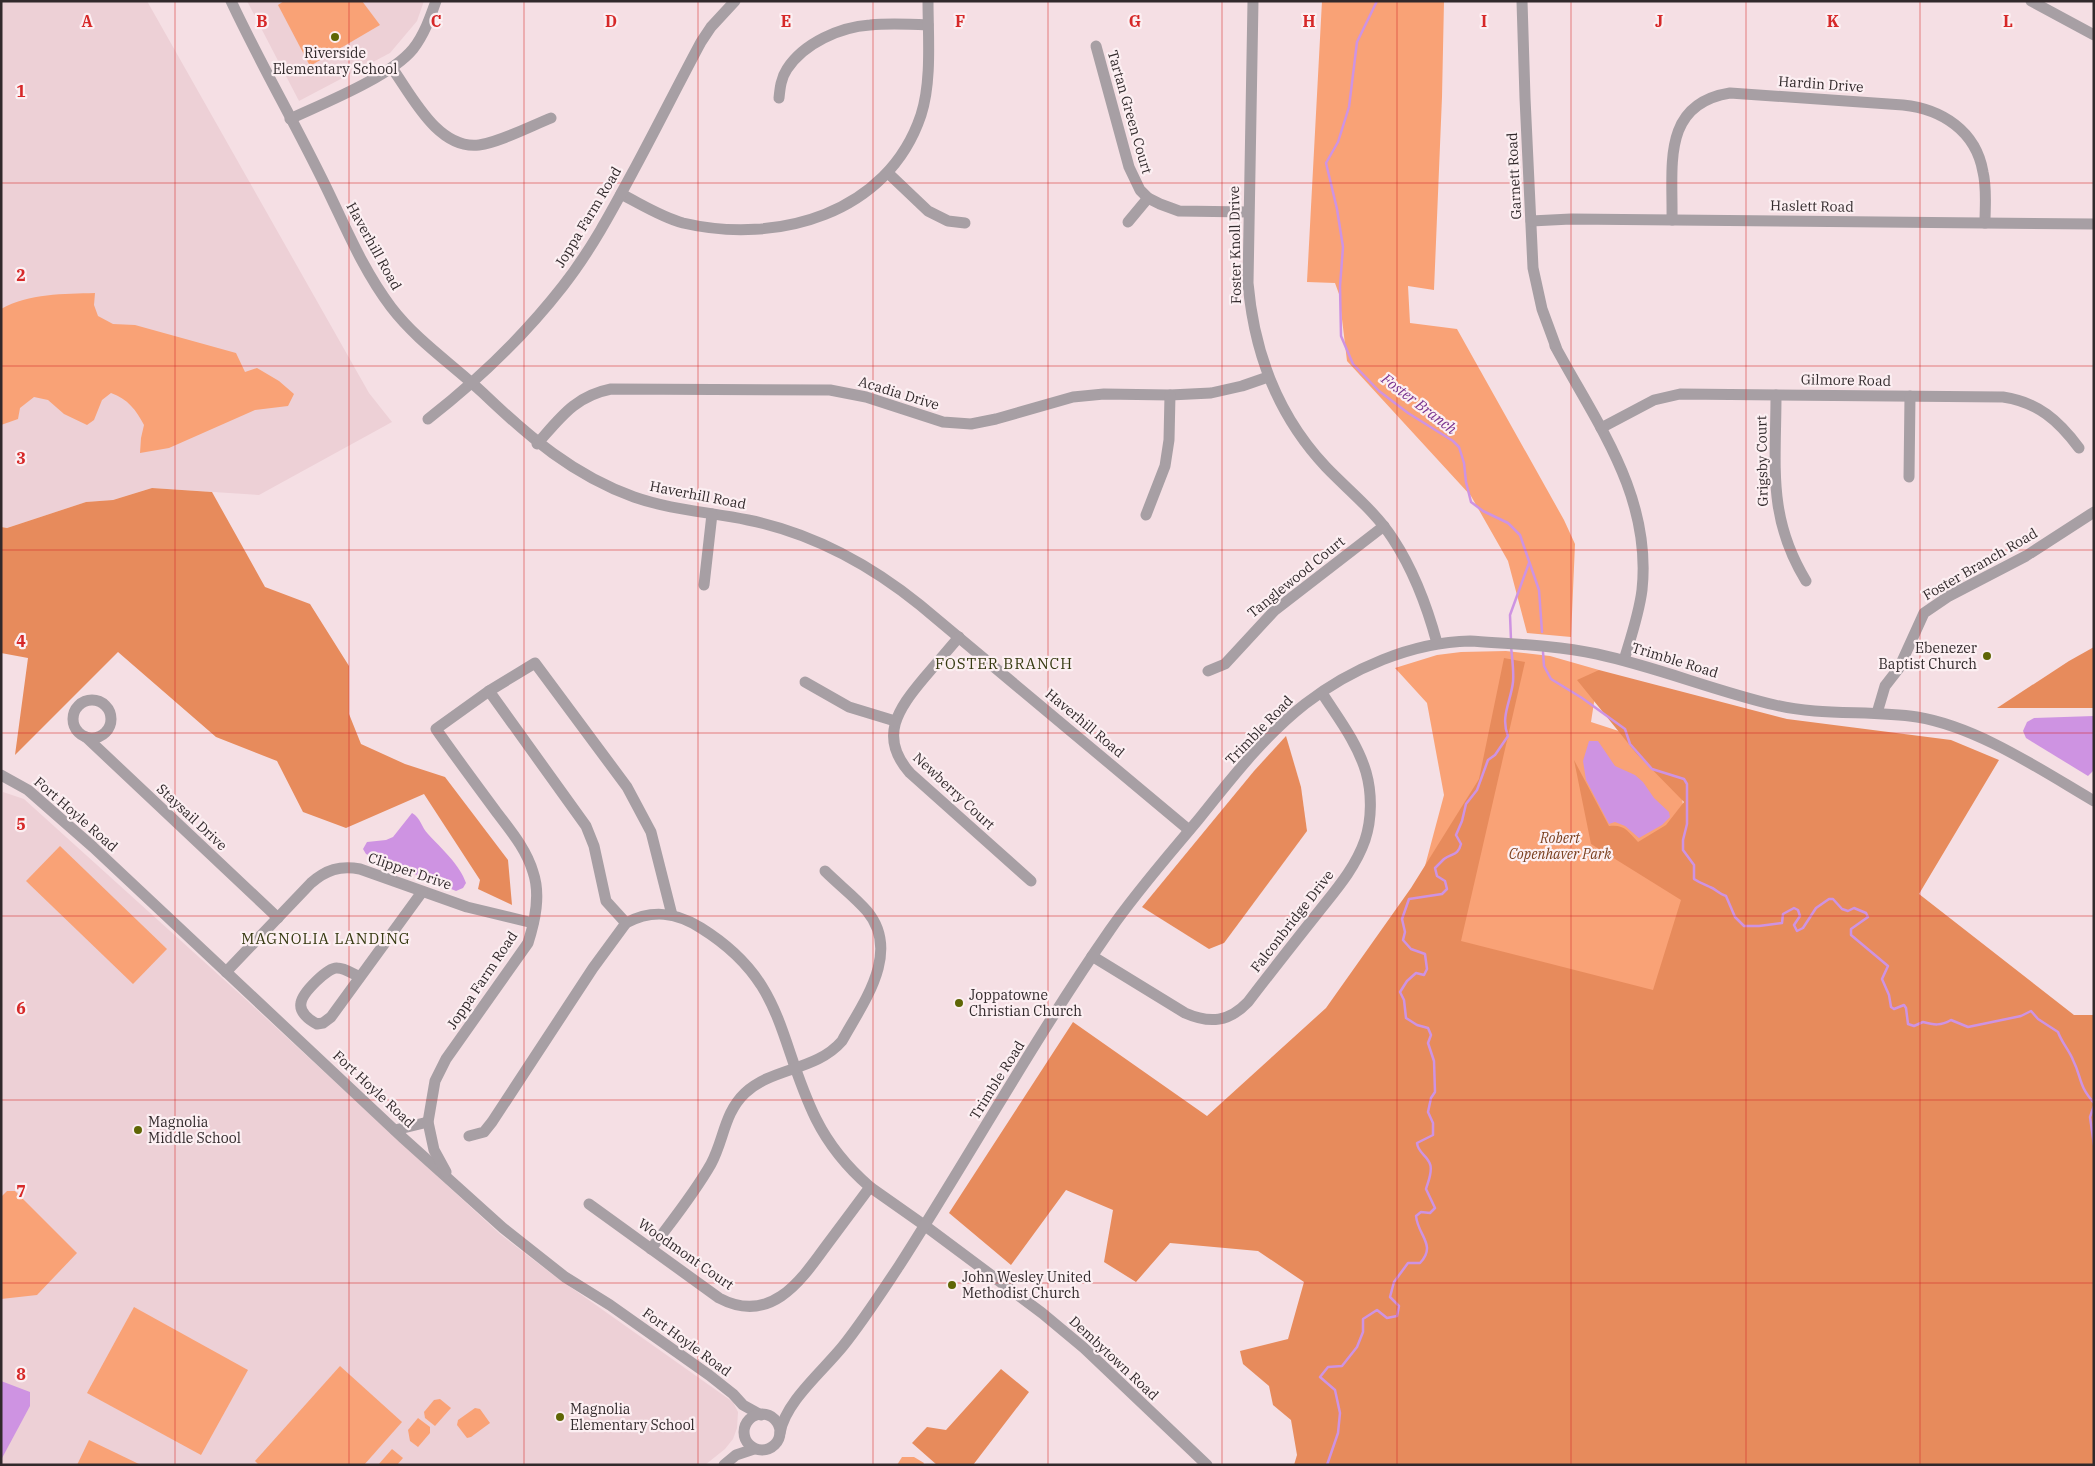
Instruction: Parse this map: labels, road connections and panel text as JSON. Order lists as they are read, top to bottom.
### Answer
{
  "streets": {
    "street": [
      "Hardin Drive",
      "Tartan Green Court",
      "Garnett Road",
      "Haslett Road",
      "Joppa Farm Road",
      "Foster Knoll Drive",
      "Haverhill Road",
      "Gilmore Road",
      "Acadia Drive",
      "Grigsby Court",
      "Foster Branch Road",
      "Tanglewood Court",
      "Trimble Road",
      "Newberry Court",
      "Fort Hoyle Road",
      "Staysail Drive",
      "Clipper Drive",
      "Falconbridge Drive",
      "Woodmont Court",
      "Dembytown Road"
    ]
  },
  "crossings": [
    ["Hardin Drive", "Haslett Road"],
    ["Tartan Green Court", "Foster Knoll Drive"],
    ["Garnett Road", "Haslett Road"],
    ["Garnett Road", "Gilmore Road"],
    ["Garnett Road", "Trimble Road"],
    ["Joppa Farm Road", "Haverhill Road"],
    ["Joppa Farm Road", "Fort Hoyle Road"],
    ["Joppa Farm Road", "Clipper Drive"],
    ["Foster Knoll Drive", "Acadia Drive"],
    ["Foster Knoll Drive", "Tanglewood Court"],
    ["Foster Knoll Drive", "Trimble Road"],
    ["Haverhill Road", "Acadia Drive"],
    ["Haverhill Road", "Trimble Road"],
    ["Haverhill Road", "Newberry Court"],
    ["Gilmore Road", "Grigsby Court"],
    ["Foster Branch Road", "Trimble Road"],
    ["Trimble Road", "Fort Hoyle Road"],
    ["Trimble Road", "Falconbridge Drive"],
    ["Trimble Road", "Dembytown Road"],
    ["Fort Hoyle Road", "Clipper Drive"],
    ["Staysail Drive", "Clipper Drive"],
    ["Woodmont Court", "Dembytown Road"]
  ],
  "districts": ["FOSTER BRANCH", "MAGNOLIA LANDING"],
  "water": ["Foster Branch"],
  "parks": ["Robert Copenhaver Park"],
  "places": [
    "Riverside Elementary School",
    "Ebenezer Baptist Church",
    "Joppatowne Christian Church",
    "Magnolia Middle School",
    "John Wesley United Methodist Church",
    "Magnolia Elementary School"
  ],
  "grid": {
    "columns": [
      "A",
      "B",
      "C",
      "D",
      "E",
      "F",
      "G",
      "H",
      "I",
      "J",
      "K",
      "L"
    ],
    "rows": [
      "1",
      "2",
      "3",
      "4",
      "5",
      "6",
      "7",
      "8"
    ]
  }
}
